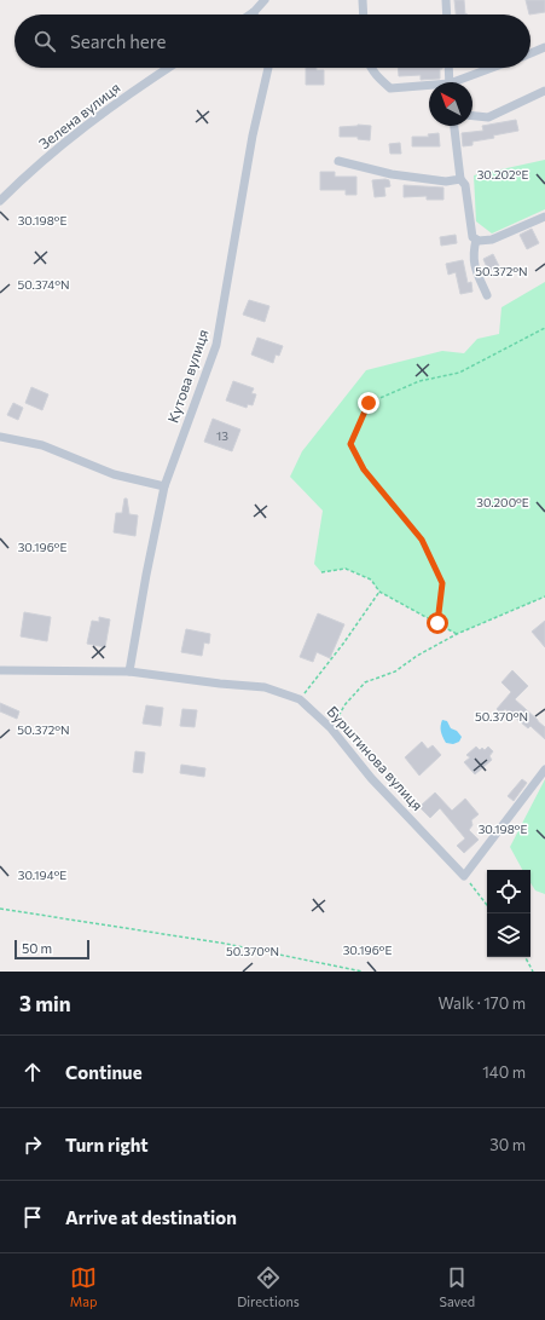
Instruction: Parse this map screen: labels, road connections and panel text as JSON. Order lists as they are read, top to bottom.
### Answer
{
  "streets": {
    "street": ["Зелена вулиця", "Кутова вулиця", "Бурштинова вулиця"]
  },
  "crossings": [
    ["Кутова вулиця", "Бурштинова вулиця"]
  ],
  "house_numbers": ["13"],
  "scale_bar": "50 m",
  "north": "top left",
  "page": {
    "search": "Search here",
    "scale": "50 m",
    "heading": ["3 min", "Walk · 170 m"],
    "list": [
      ["Continue", "140 m"],
      ["Turn right", "30 m"],
      "Arrive at destination"
    ],
    "nav": ["Map", "Directions", "Saved"]
  },
  "coordinates": [
    "30.202°E",
    "30.198°E",
    "50.372°N",
    "50.374°N",
    "30.200°E",
    "30.196°E",
    "50.370°N",
    "30.194°E"
  ]
}
